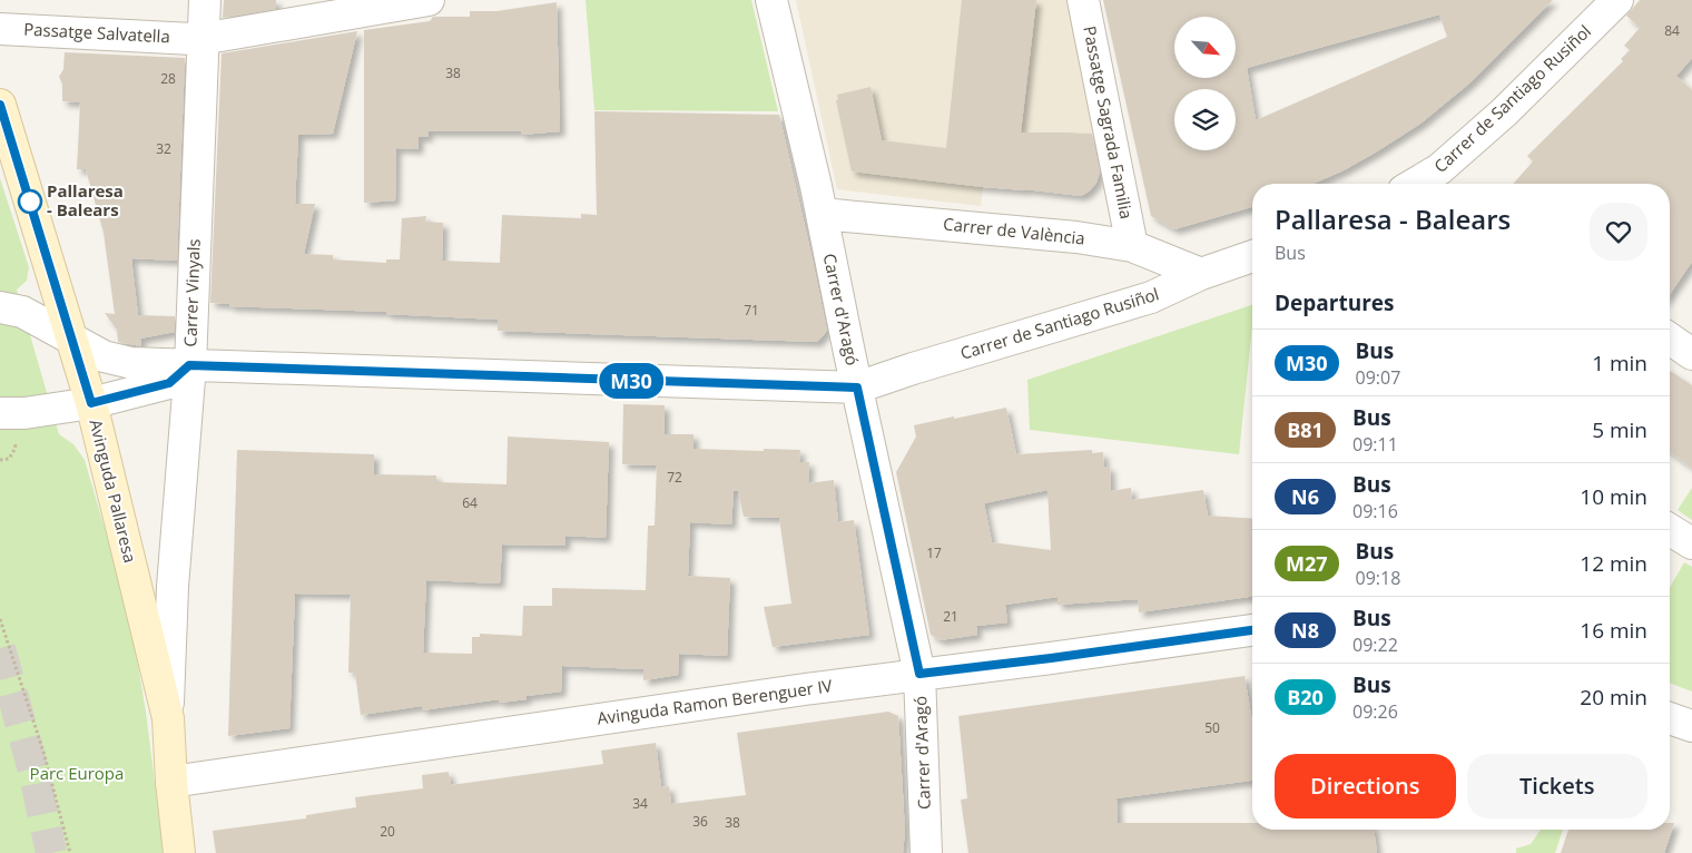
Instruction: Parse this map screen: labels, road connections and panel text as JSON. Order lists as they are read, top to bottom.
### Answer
{
  "streets": {
    "street": [
      "Passatge Salvatella",
      "Carrer de Santiago Rusiñol",
      "Passatge Sagrada Familia",
      "Carrer de València",
      "Carrer Vinyals",
      "Carrer d'Aragó",
      "Avinguda Pallaresa",
      "Avinguda Ramon Berenguer IV"
    ]
  },
  "crossings": [
    ["Passatge Salvatella", "Carrer Vinyals"],
    ["Carrer de Santiago Rusiñol", "Carrer de València"],
    ["Carrer de Santiago Rusiñol", "Carrer d'Aragó"],
    ["Passatge Sagrada Familia", "Carrer de València"],
    ["Carrer de València", "Carrer d'Aragó"],
    ["Carrer Vinyals", "Avinguda Pallaresa"],
    ["Carrer d'Aragó", "Avinguda Ramon Berenguer IV"],
    ["Avinguda Pallaresa", "Avinguda Ramon Berenguer IV"]
  ],
  "parks": ["Parc Europa"],
  "places": ["Pallaresa - Balears"],
  "lines": ["bus line M30"],
  "house_numbers": [
    "84",
    "38",
    "28",
    "32",
    "71",
    "72",
    "64",
    "17",
    "21",
    "50",
    "34",
    "36",
    "38",
    "20"
  ],
  "north": "bottom right",
  "page": {
    "on_map": "M30",
    "heading": [
      ["Pallaresa - Balears", "Bus"],
      "Departures"
    ],
    "list": [
      {
        "mark": "M30",
        "name": "Bus",
        "note": "09:07",
        "value": "1 min"
      },
      {
        "mark": "B81",
        "name": "Bus",
        "note": "09:11",
        "value": "5 min"
      },
      {
        "mark": "N6",
        "name": "Bus",
        "note": "09:16",
        "value": "10 min"
      },
      {
        "mark": "M27",
        "name": "Bus",
        "note": "09:18",
        "value": "12 min"
      },
      {
        "mark": "N8",
        "name": "Bus",
        "note": "09:22",
        "value": "16 min"
      },
      {
        "mark": "B20",
        "name": "Bus",
        "note": "09:26",
        "value": "20 min"
      }
    ],
    "buttons": ["Directions", "Tickets"]
  }
}
